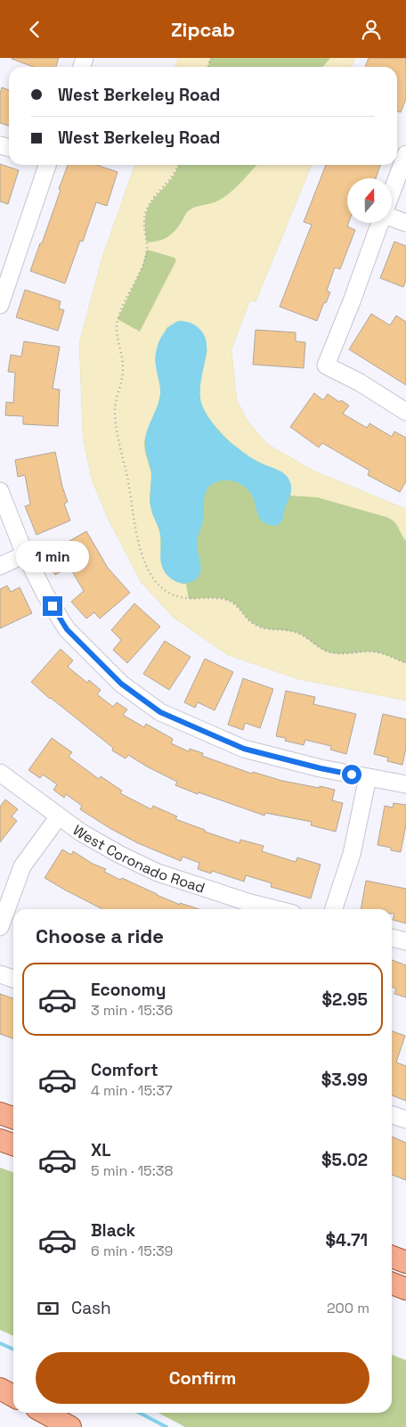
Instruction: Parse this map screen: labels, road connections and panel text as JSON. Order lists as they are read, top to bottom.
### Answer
{
  "streets": {
    "street": ["West Coronado Road"]
  },
  "north": "top",
  "page": {
    "header": "Zipcab",
    "banner": ["West Berkeley Road", "West Berkeley Road"],
    "bubble": "1 min",
    "heading": "Choose a ride",
    "list": [
      {
        "name": "Economy",
        "note": "3 min · 15:36",
        "value": "$2.95"
      },
      {
        "name": "Comfort",
        "note": "4 min · 15:37",
        "value": "$3.99"
      },
      {
        "name": "XL",
        "note": "5 min · 15:38",
        "value": "$5.02"
      },
      {
        "name": "Black",
        "note": "6 min · 15:39",
        "value": "$4.71"
      }
    ],
    "pay": ["Cash", "200 m"],
    "buttons": "Confirm"
  }
}
